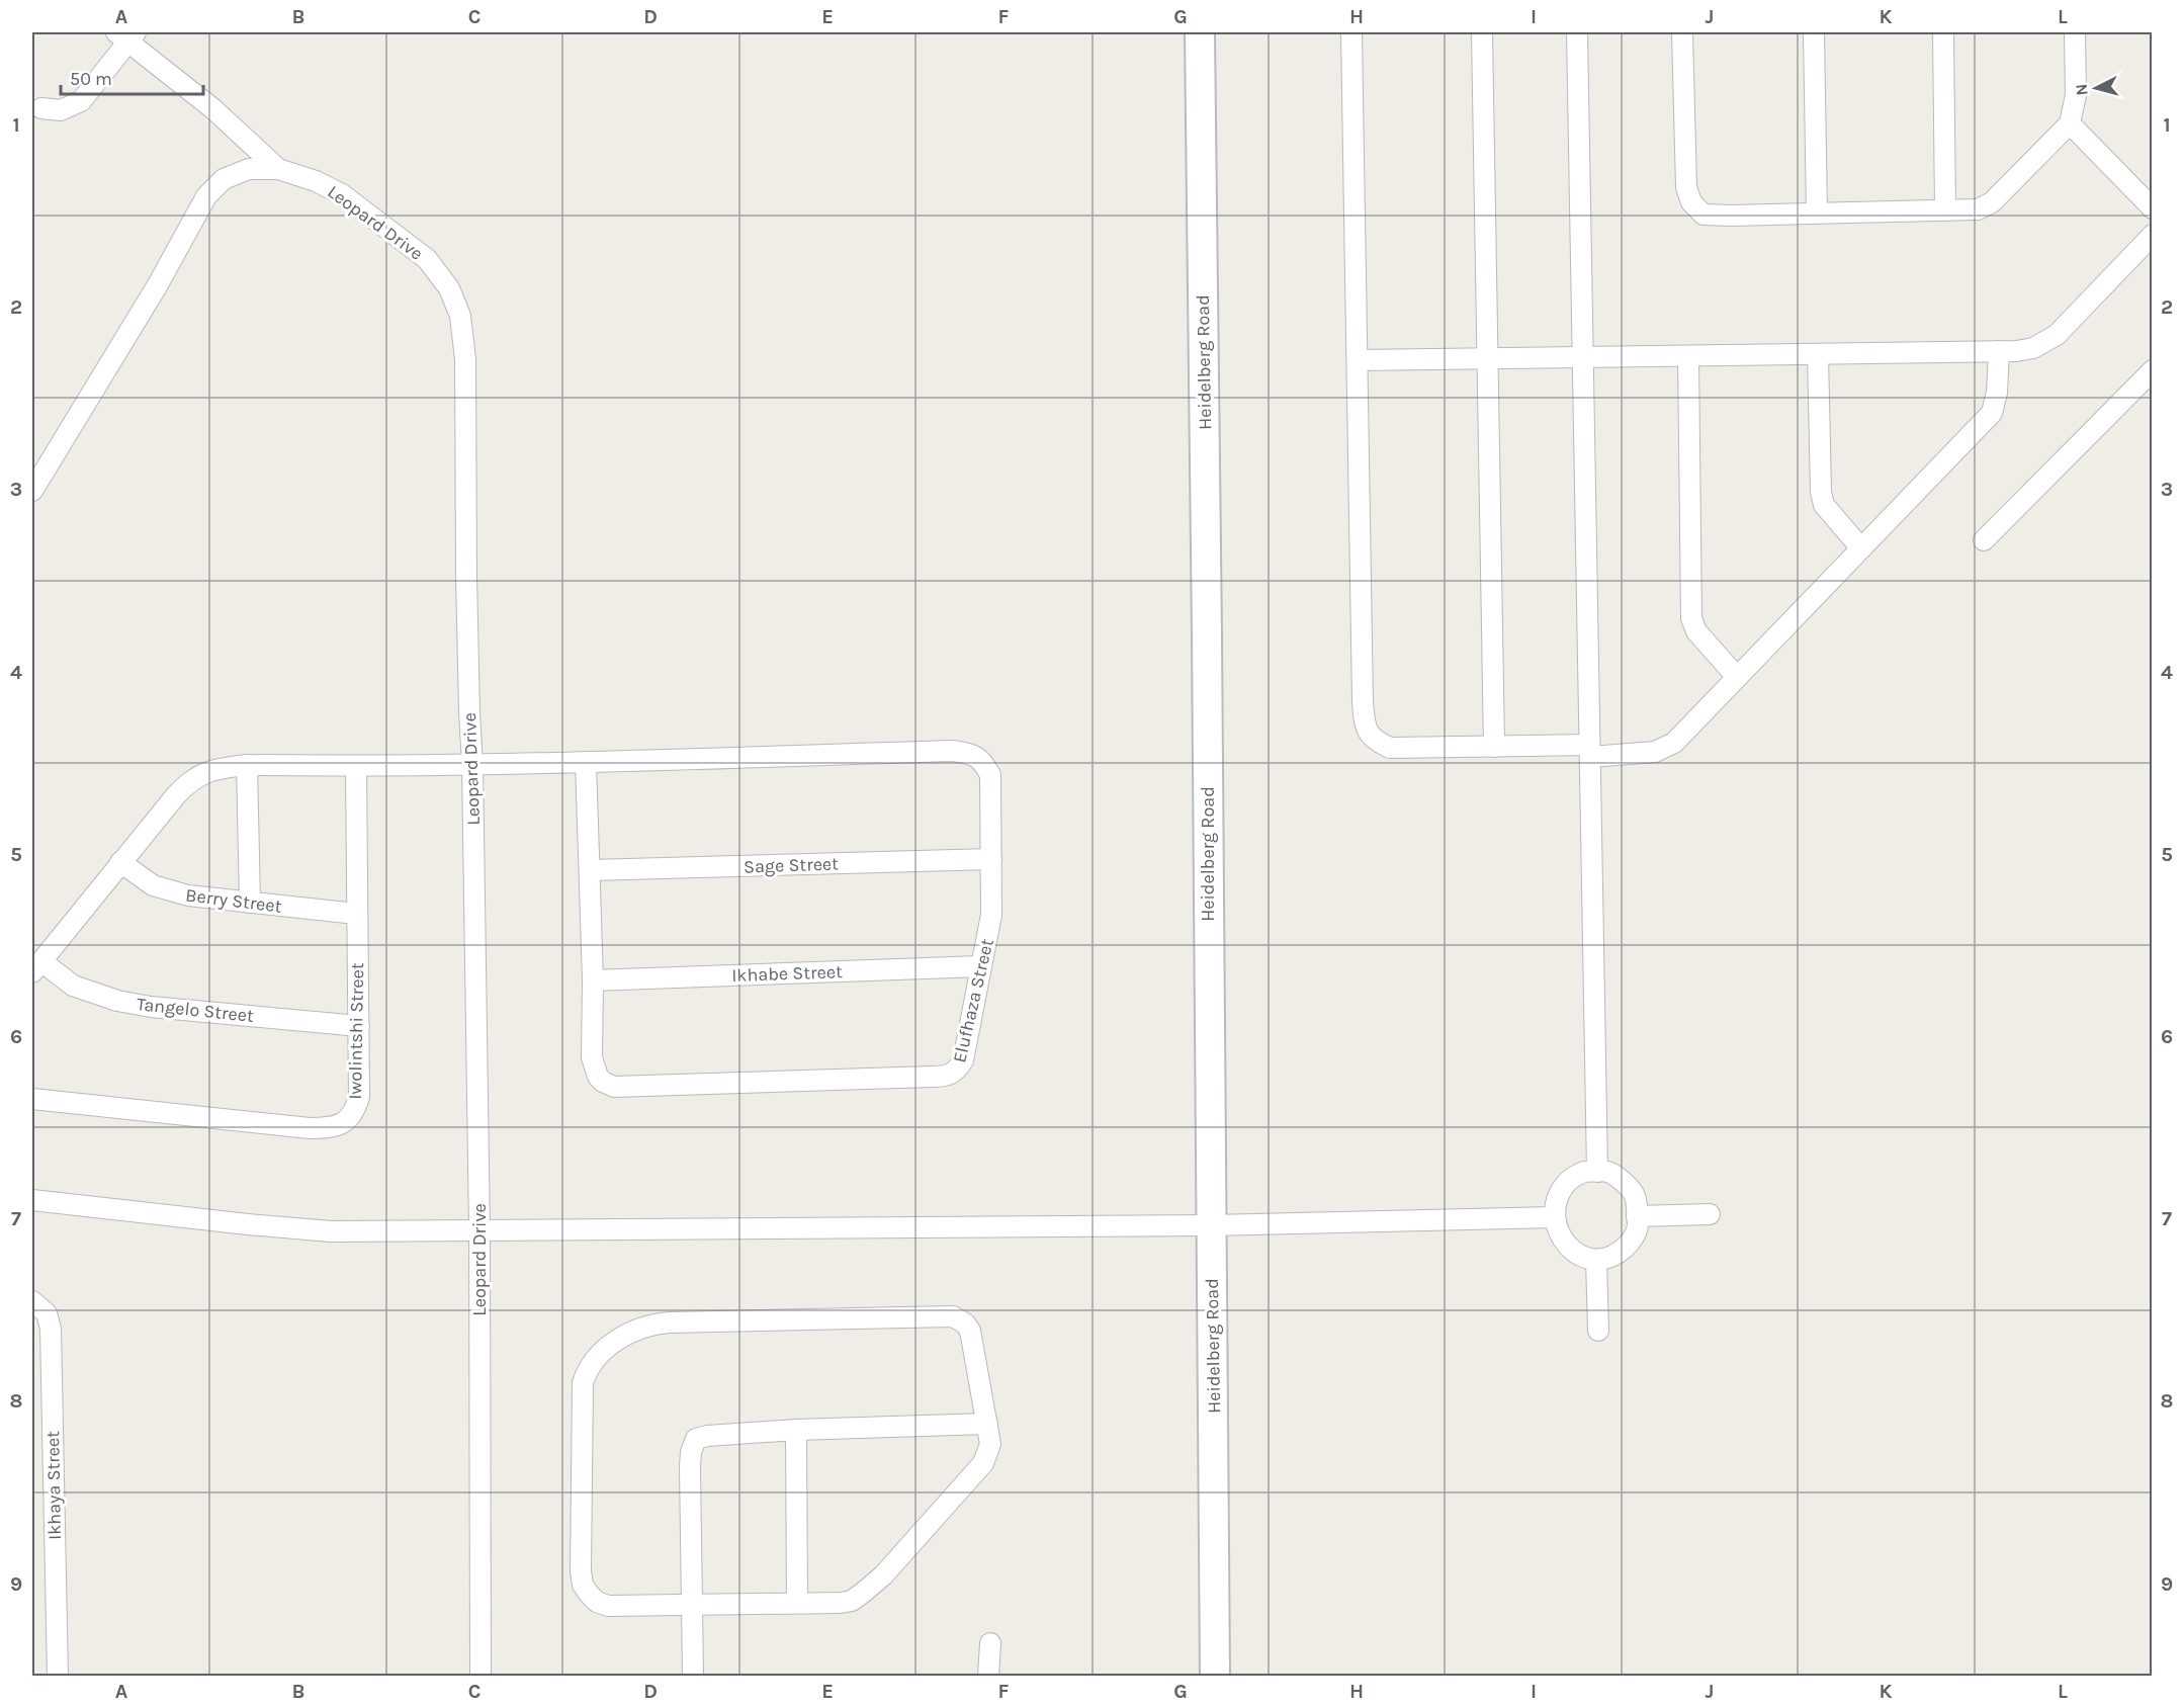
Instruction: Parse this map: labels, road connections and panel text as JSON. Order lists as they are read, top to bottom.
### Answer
{
  "streets": {
    "main road": ["Heidelberg Road"],
    "street": [
      "Leopard Drive",
      "Sage Street",
      "Berry Street",
      "Ikhabe Street",
      "Elufhaza Street",
      "Tangelo Street",
      "Iwolintshi Street",
      "Ikhaya Street"
    ]
  },
  "crossings": [
    ["Leopard Drive", "Elufhaza Street"],
    ["Sage Street", "Elufhaza Street"],
    ["Berry Street", "Iwolintshi Street"],
    ["Ikhabe Street", "Elufhaza Street"],
    ["Tangelo Street", "Iwolintshi Street"]
  ],
  "scale_bar": "50 m",
  "north": "left",
  "grid": {
    "columns": [
      "A",
      "B",
      "C",
      "D",
      "E",
      "F",
      "G",
      "H",
      "I",
      "J",
      "K",
      "L"
    ],
    "rows": [
      "1",
      "2",
      "3",
      "4",
      "5",
      "6",
      "7",
      "8",
      "9"
    ]
  }
}
